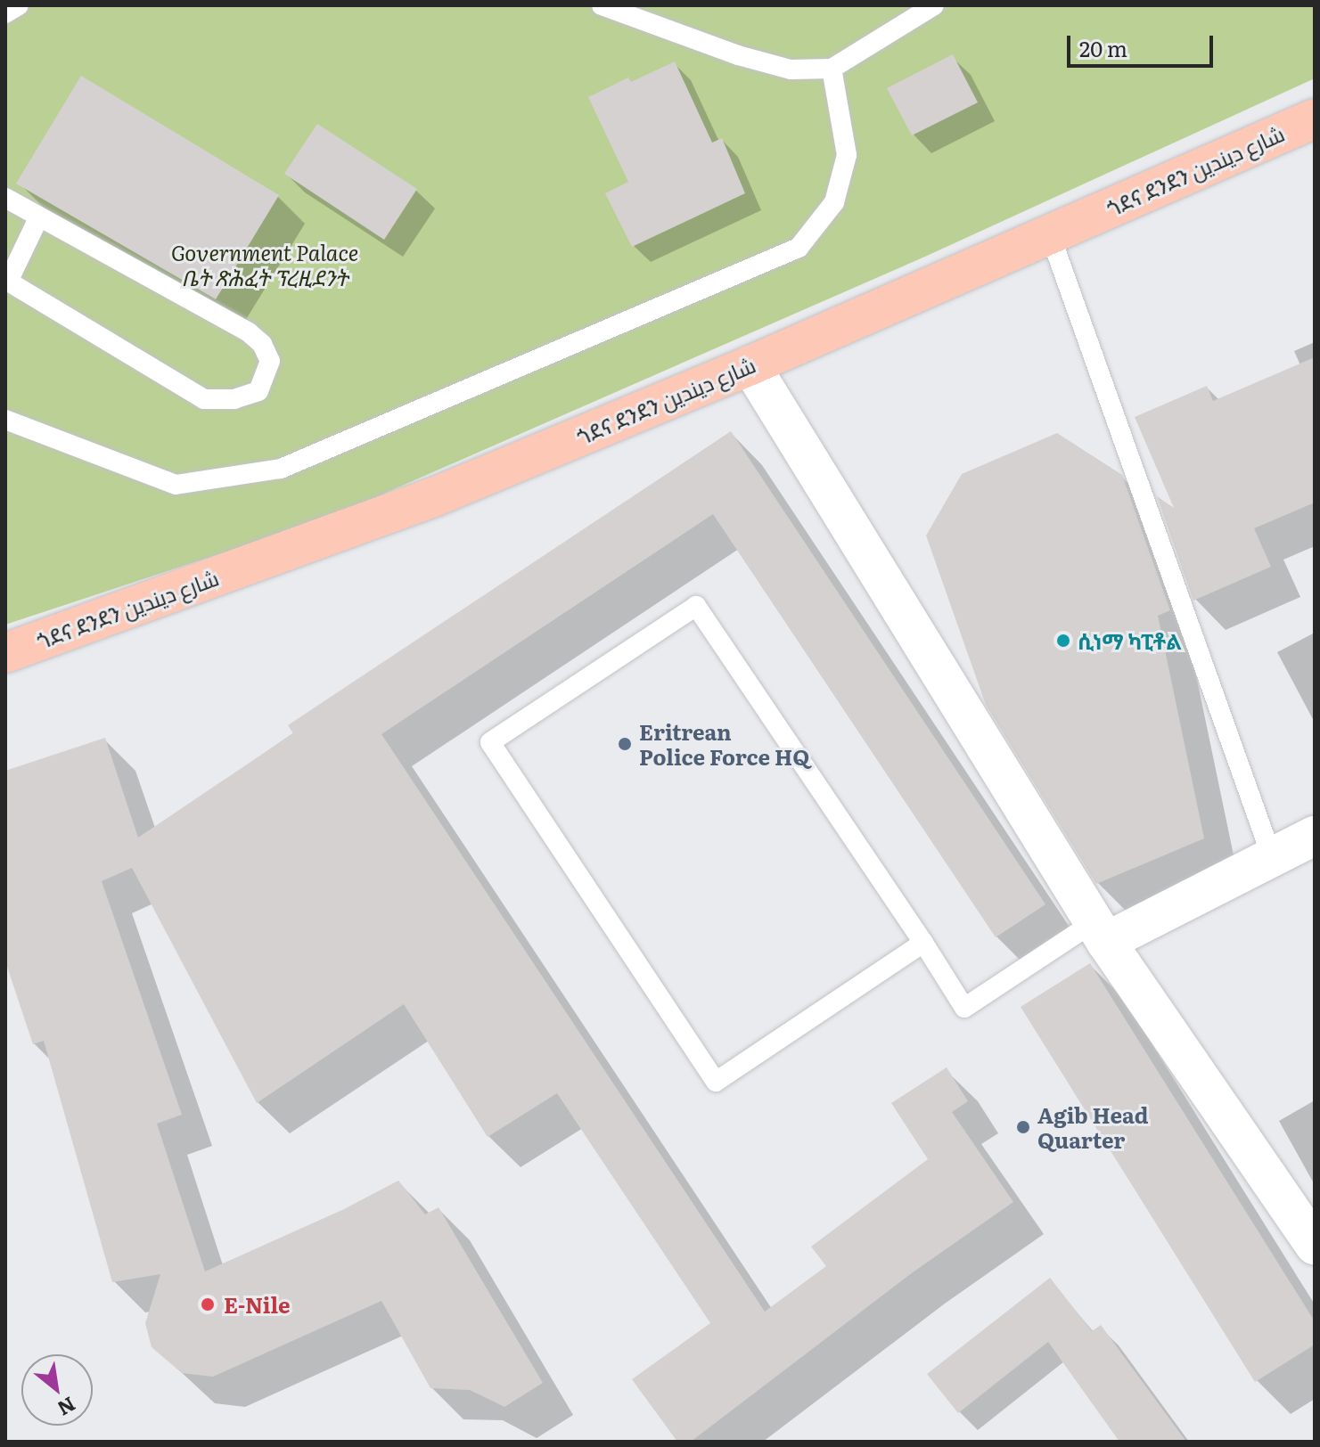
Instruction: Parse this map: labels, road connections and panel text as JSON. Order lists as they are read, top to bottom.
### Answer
{
  "streets": {
    "main road": ["ጎደና ደንደን شارع ديندين"]
  },
  "parks": ["Government Palace ቤት ጽሕፈት ፕረዚደንት"],
  "places": [
    "ሲነማ ካፒቶል",
    "Eritrean Police Force HQ",
    "Agib Head Quarter",
    "E-Nile"
  ],
  "scale_bar": "20 m",
  "north": "bottom right"
}
